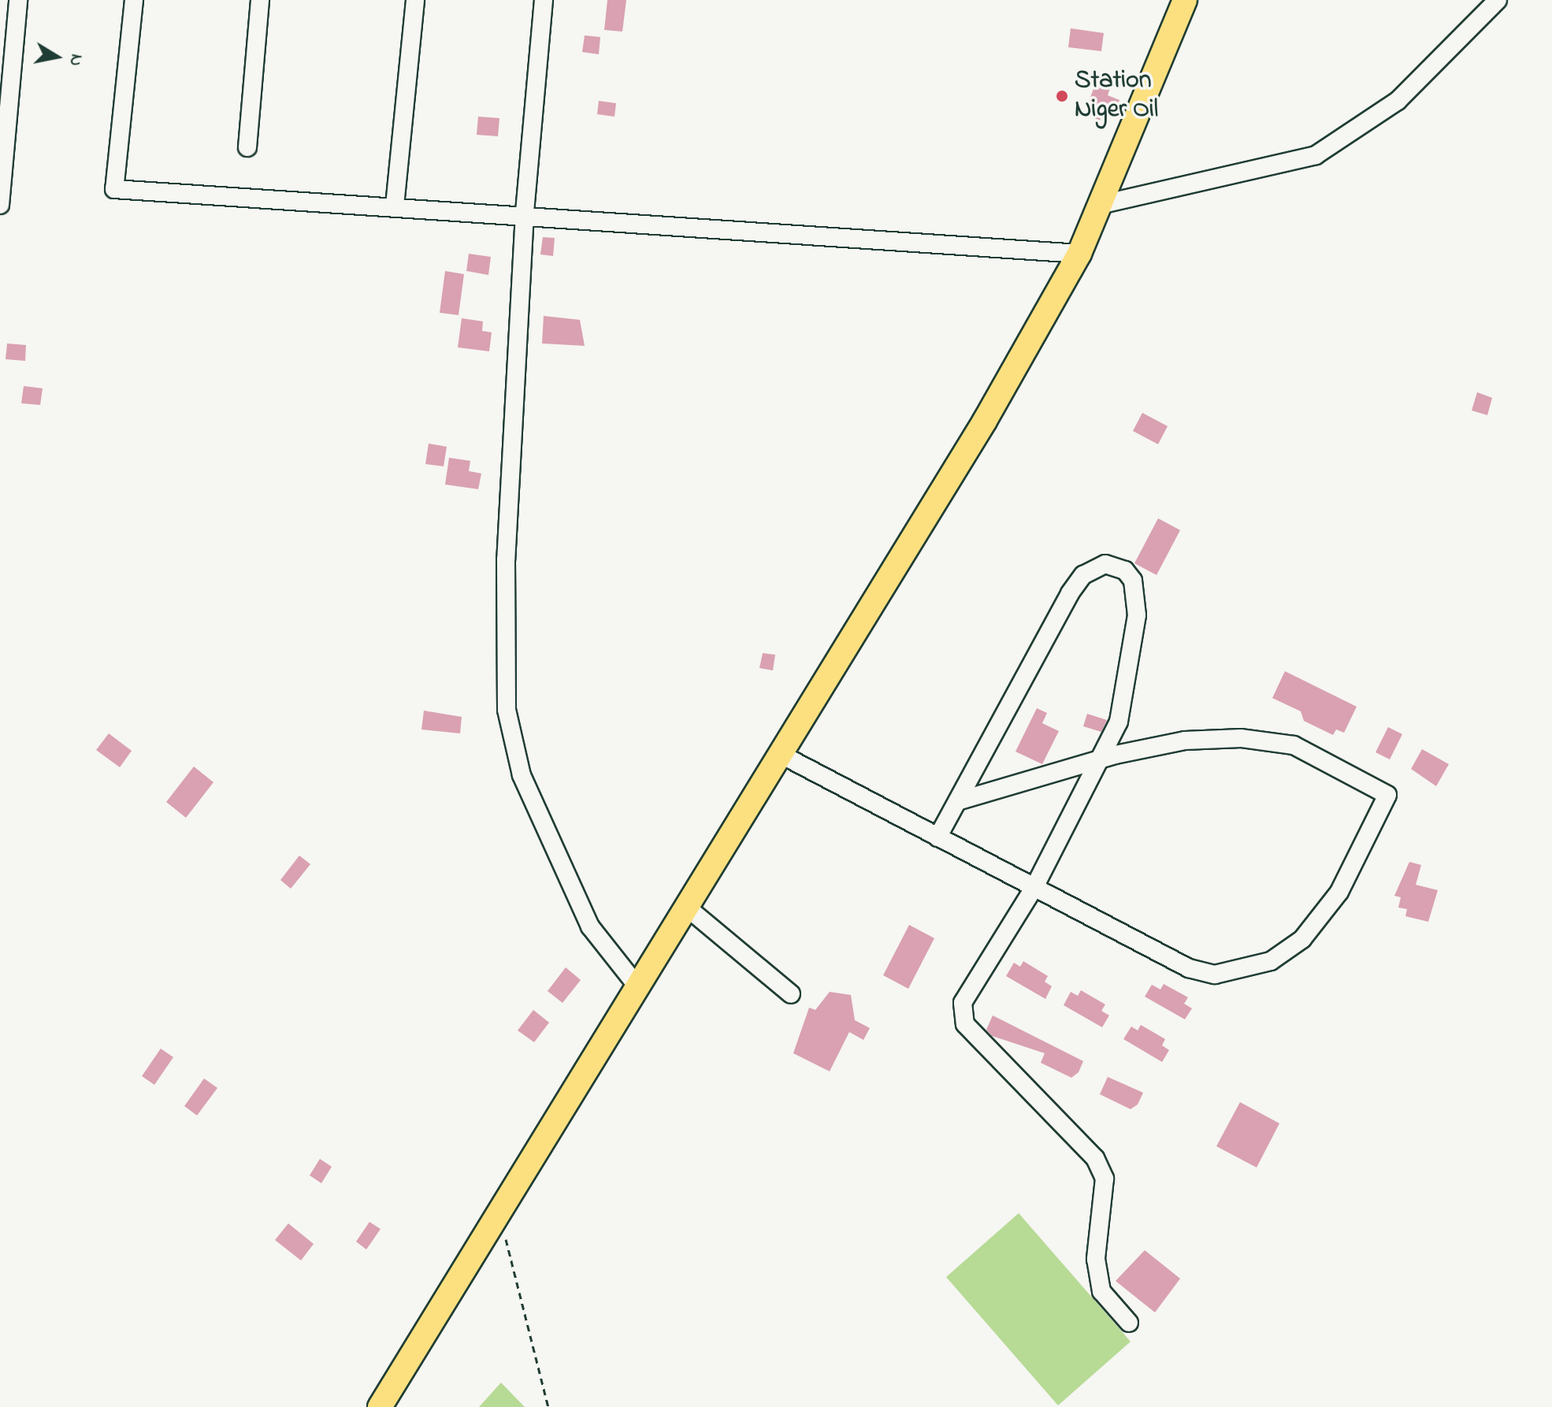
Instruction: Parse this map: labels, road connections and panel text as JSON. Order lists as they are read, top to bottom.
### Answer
{
  "places": ["Station Niger Oil"],
  "north": "right"
}
